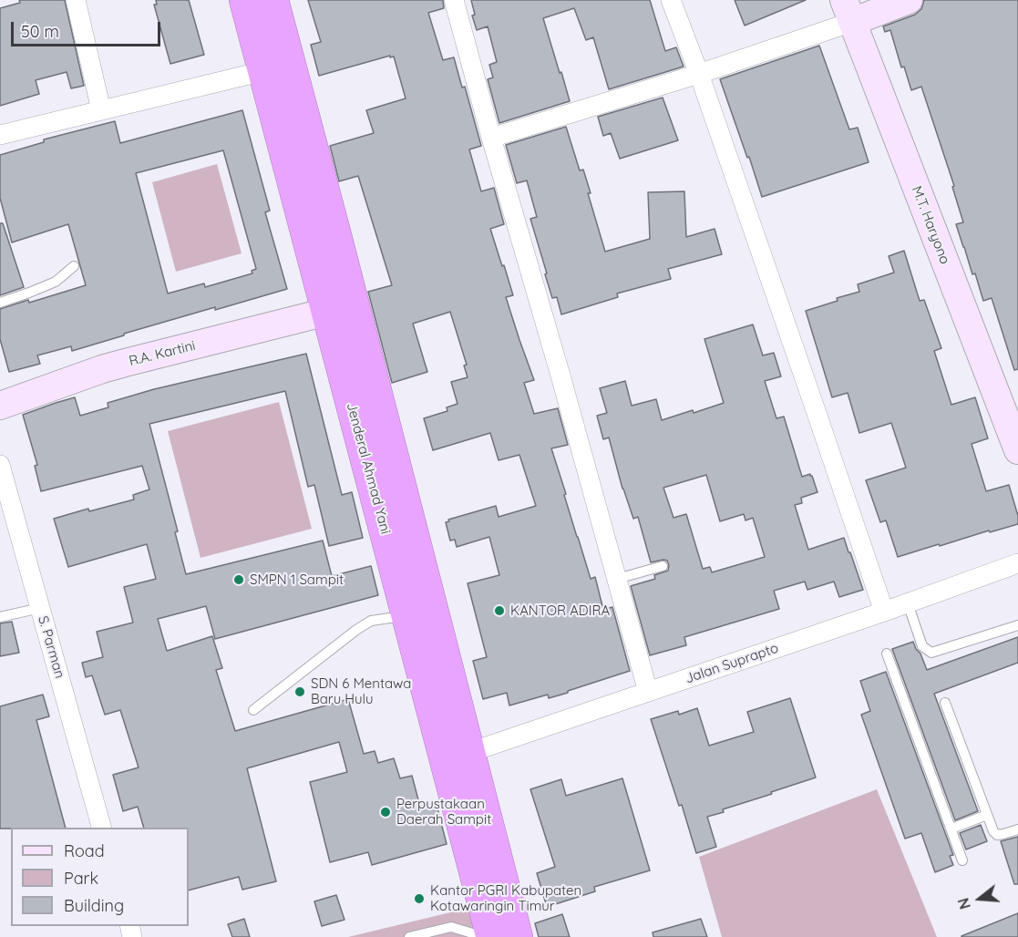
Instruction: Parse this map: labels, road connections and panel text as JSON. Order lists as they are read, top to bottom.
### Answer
{
  "streets": {
    "highway": ["Jenderal Ahmad Yani"],
    "street": [
      "M.T. Haryono",
      "R.A. Kartini",
      "S. Parman",
      "Jalan Suprapto"
    ]
  },
  "crossings": [
    ["R.A. Kartini", "Jenderal Ahmad Yani"],
    ["Jenderal Ahmad Yani", "Jalan Suprapto"]
  ],
  "places": [
    "SMPN 1 Sampit",
    "KANTOR ADIRA",
    "SDN 6 Mentawa Baru Hulu",
    "Perpustakaan Daerah Sampit",
    "Kantor PGRI Kabupaten Kotawaringin Timur"
  ],
  "legend": ["Road", "Park", "Building"],
  "scale_bar": "50 m",
  "north": "left"
}
